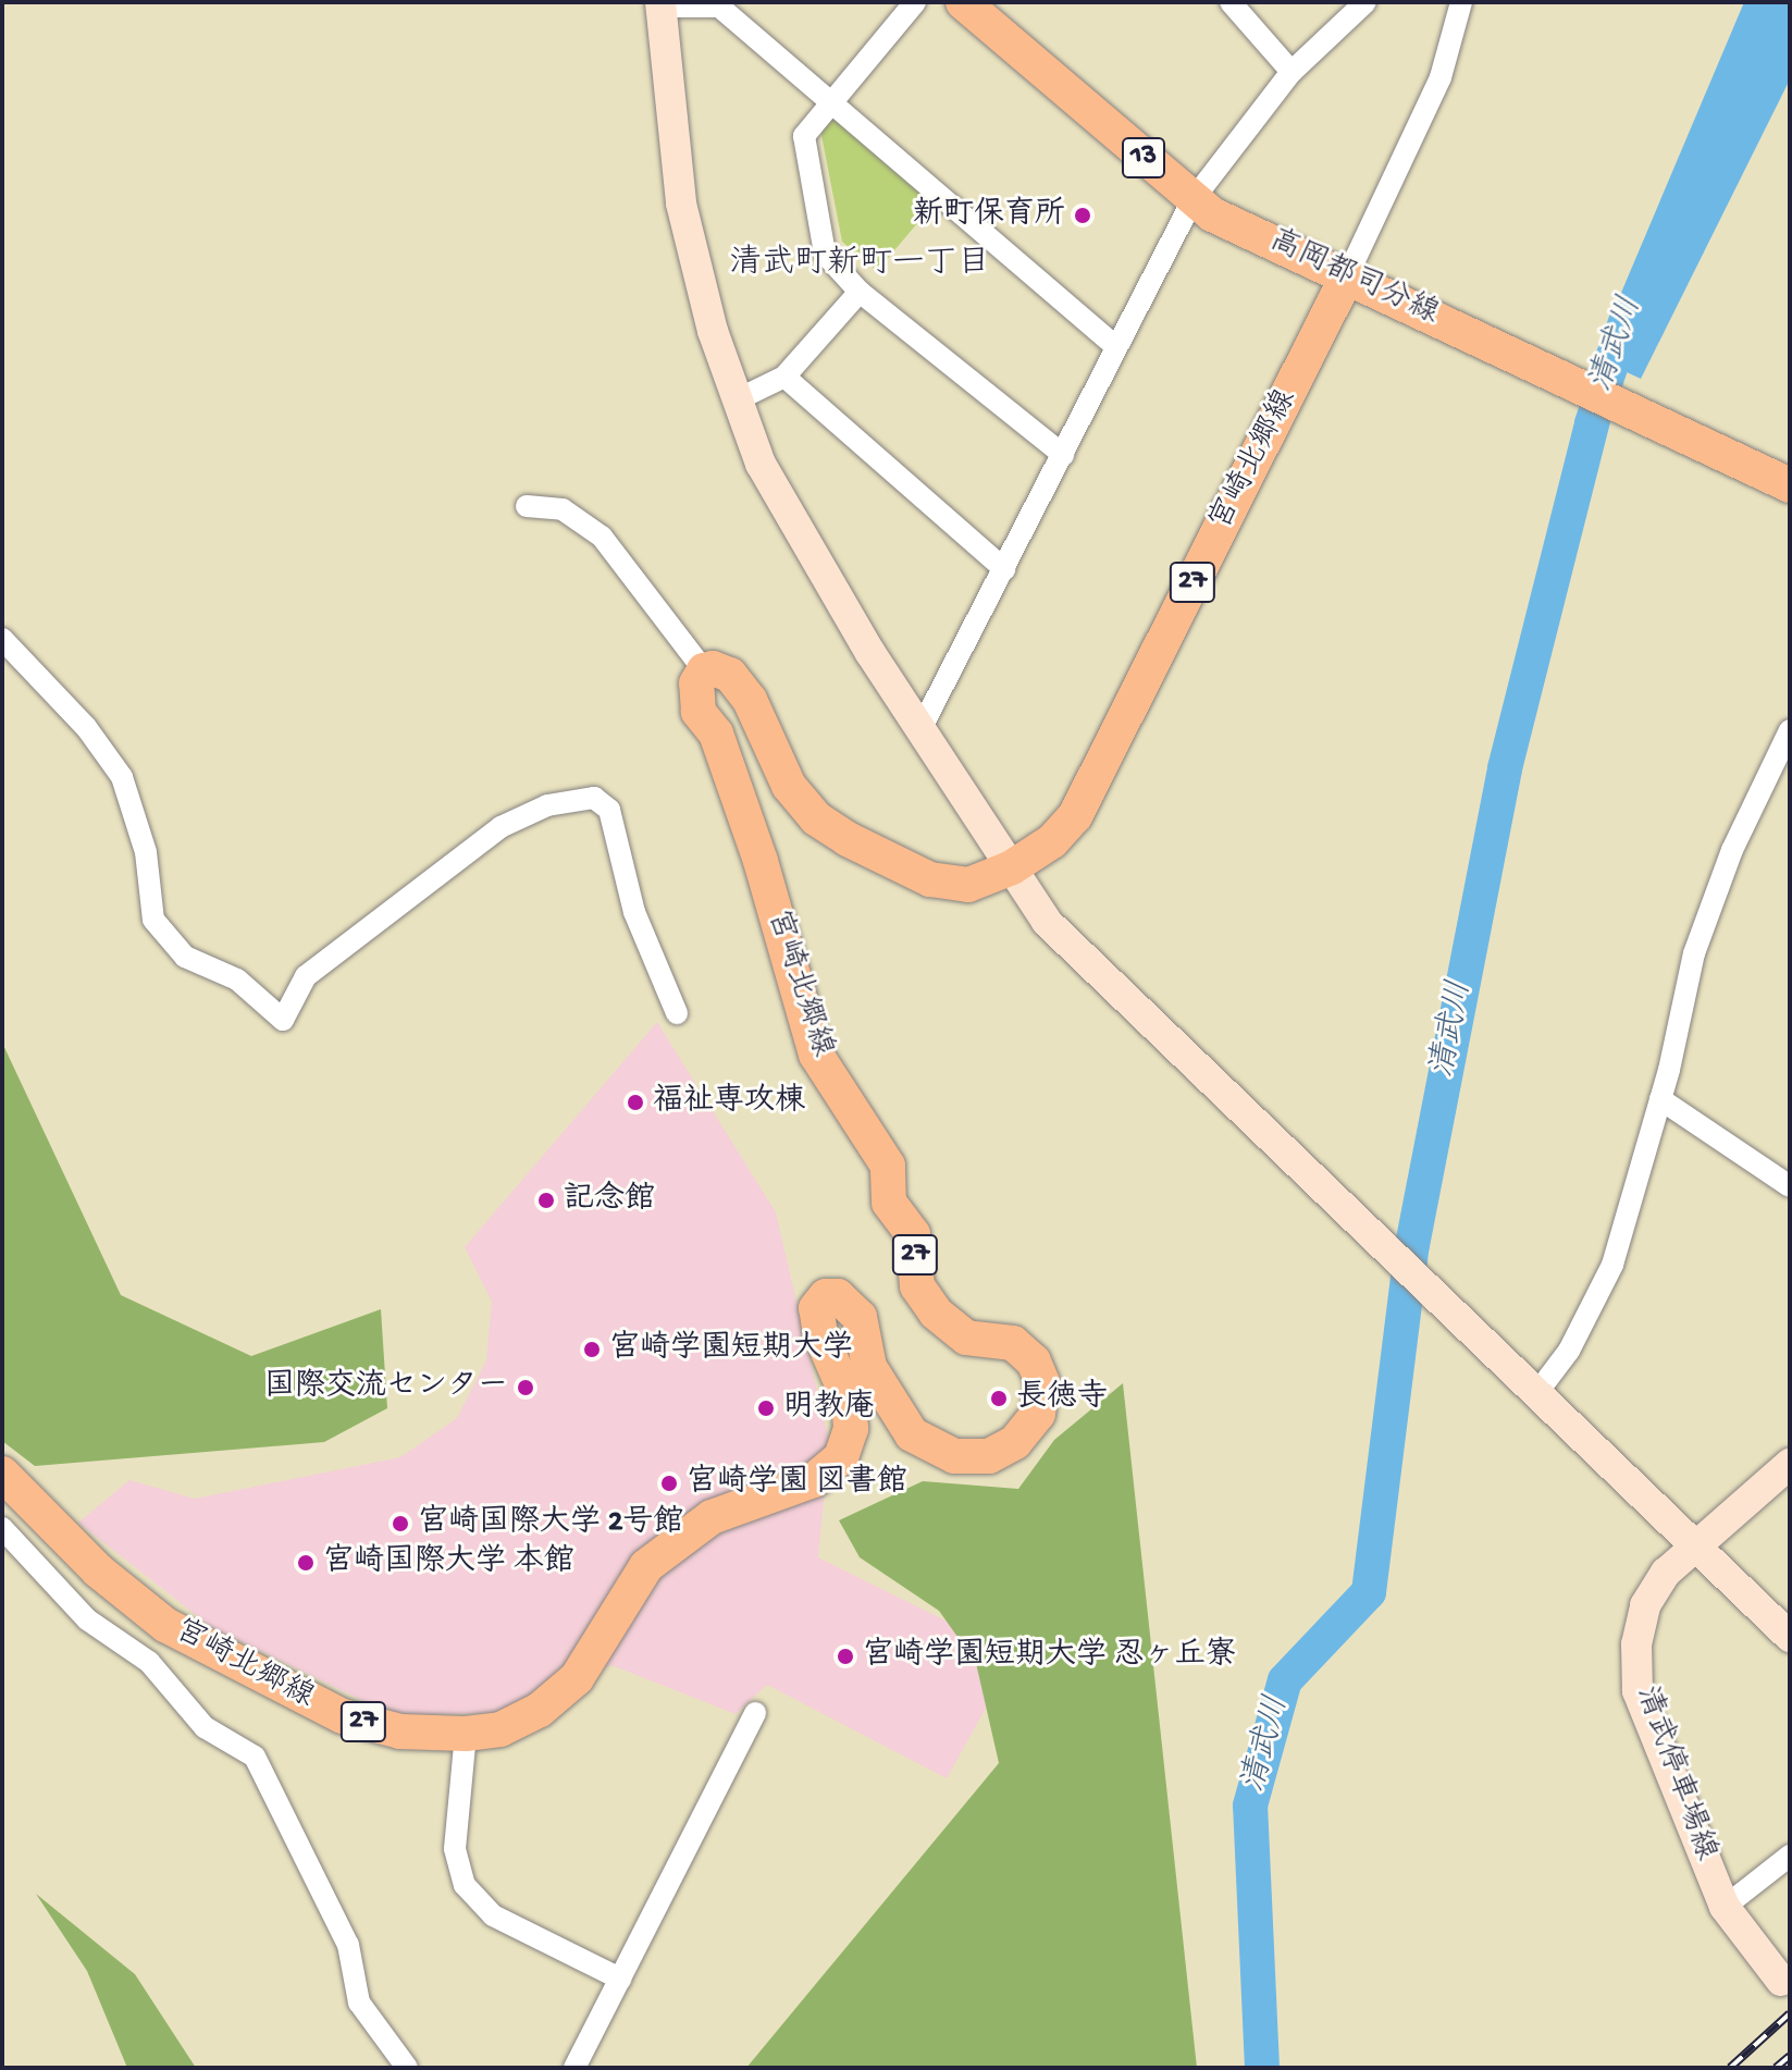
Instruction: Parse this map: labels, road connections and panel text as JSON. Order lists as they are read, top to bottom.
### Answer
{
  "streets": {
    "main road": [
      "13",
      "高岡都司分線",
      "宮崎北郷線",
      "27"
    ],
    "street": ["清武停車場線"]
  },
  "crossings": [
    ["高岡都司分線", "宮崎北郷線"]
  ],
  "districts": ["清武町新町一丁目"],
  "water": ["清武川"],
  "places": [
    "新町保育所",
    "福祉専攻棟",
    "記念館",
    "宮崎学園短期大学",
    "国際交流センター",
    "長徳寺",
    "明教庵",
    "宮崎学園 図書館",
    "宮崎国際大学 2号館",
    "宮崎国際大学 本館",
    "宮崎学園短期大学 忍ヶ丘寮"
  ]
}
